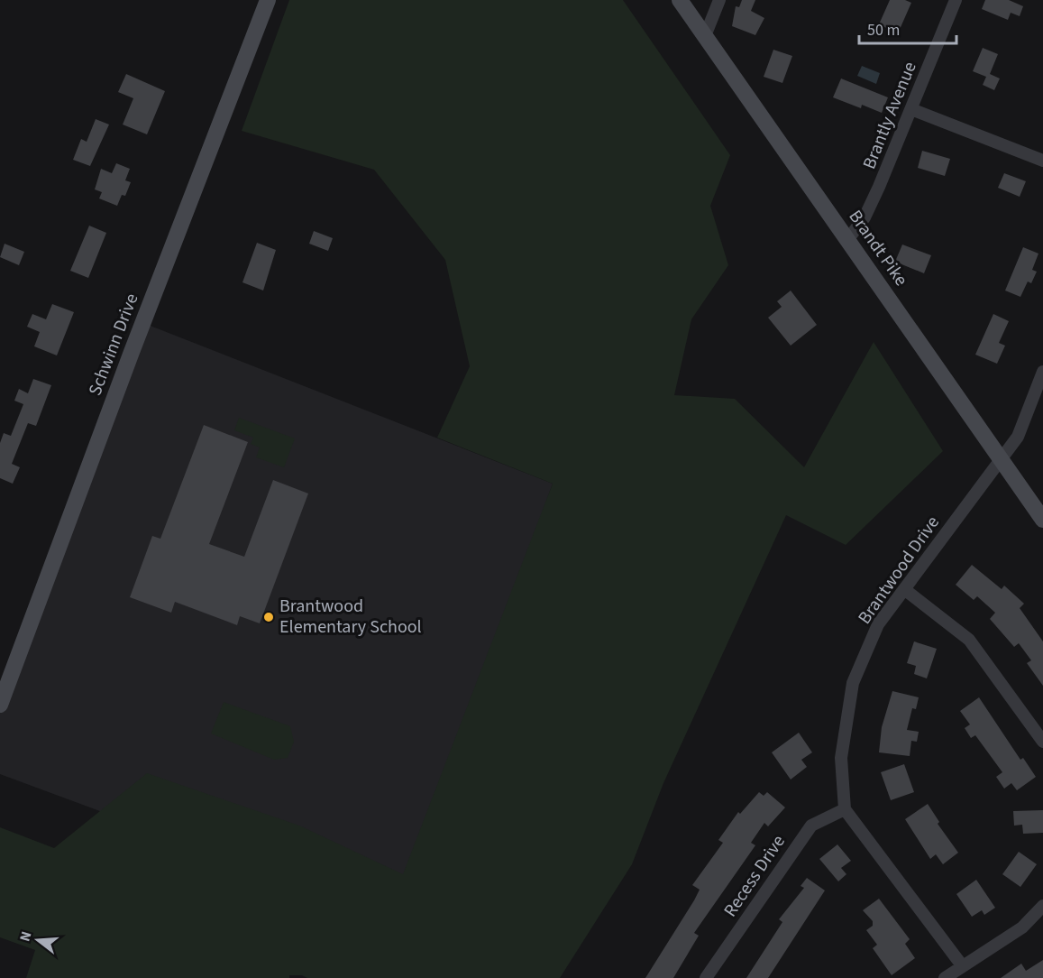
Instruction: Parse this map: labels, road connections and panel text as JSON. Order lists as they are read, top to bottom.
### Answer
{
  "streets": {
    "street": [
      "Brantly Avenue",
      "Brandt Pike",
      "Schwinn Drive",
      "Brantwood Drive",
      "Recess Drive"
    ]
  },
  "crossings": [
    ["Brantly Avenue", "Brandt Pike"],
    ["Brandt Pike", "Brantwood Drive"],
    ["Brantwood Drive", "Recess Drive"]
  ],
  "places": ["Brantwood Elementary School"],
  "scale_bar": "50 m",
  "north": "left"
}
